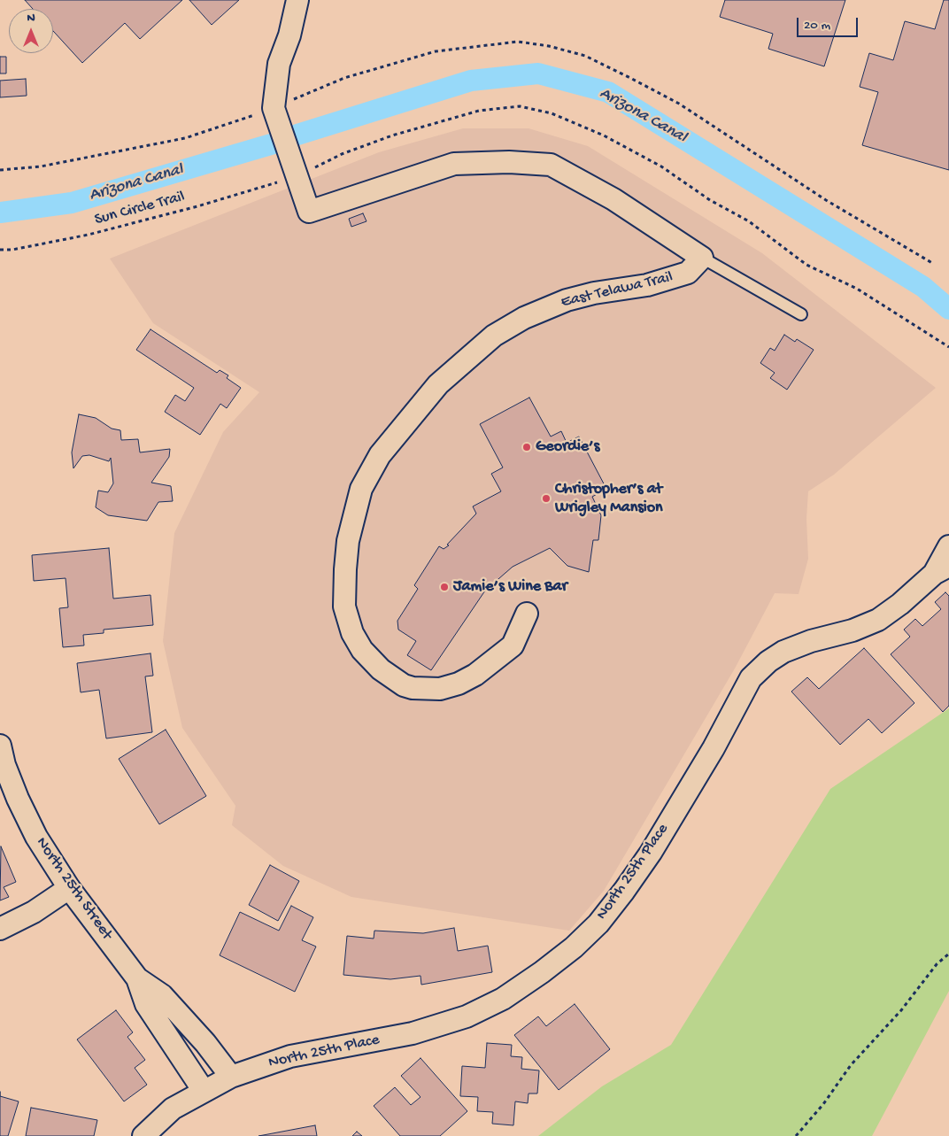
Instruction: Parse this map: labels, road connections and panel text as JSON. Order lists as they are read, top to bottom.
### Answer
{
  "streets": {
    "street": ["East Telawa Trail", "North 25th Place", "North 25th Street"],
    "path": ["Sun Circle Trail"]
  },
  "crossings": [
    ["North 25th Place", "North 25th Street"]
  ],
  "water": ["Arizona Canal"],
  "places": ["Geordie’s", "Christopher’s at Wrigley Mansion", "Jamie’s Wine Bar"],
  "scale_bar": "20 m",
  "north": "top"
}
